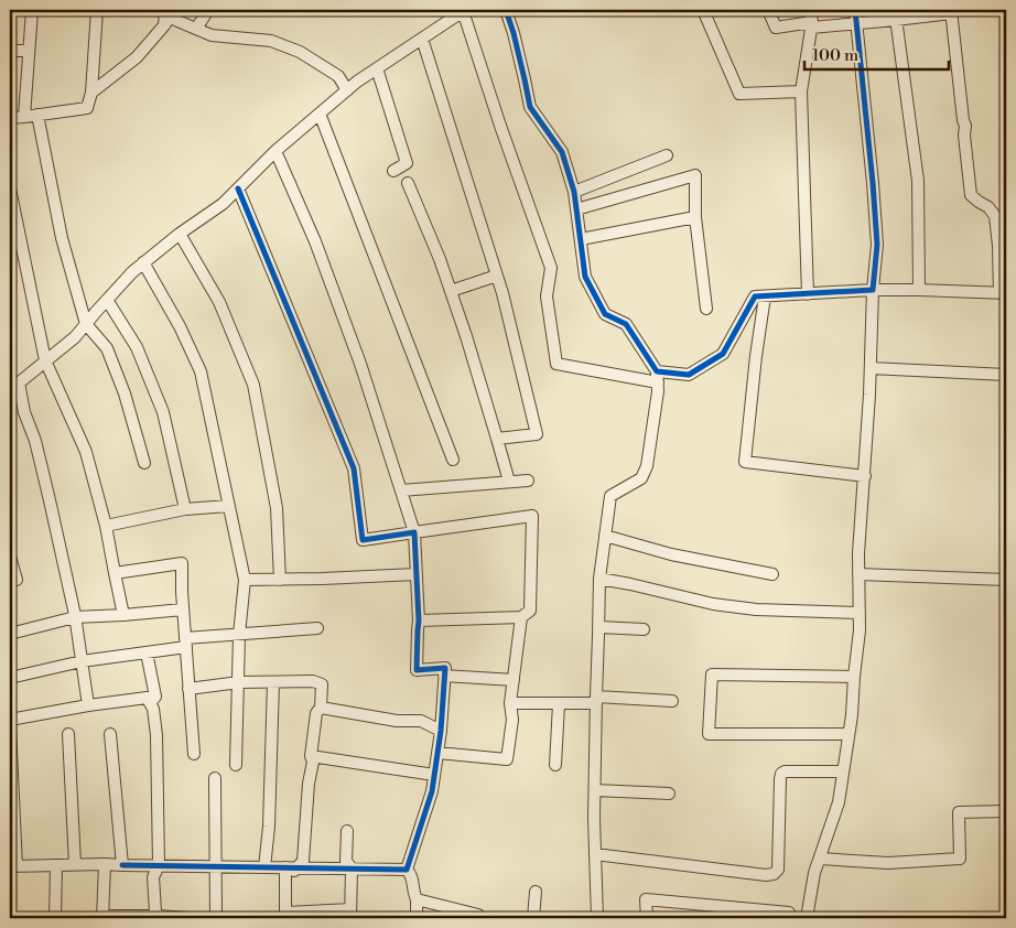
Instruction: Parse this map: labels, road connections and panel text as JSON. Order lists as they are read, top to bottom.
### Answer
{
  "scale_bar": "100 m"
}
